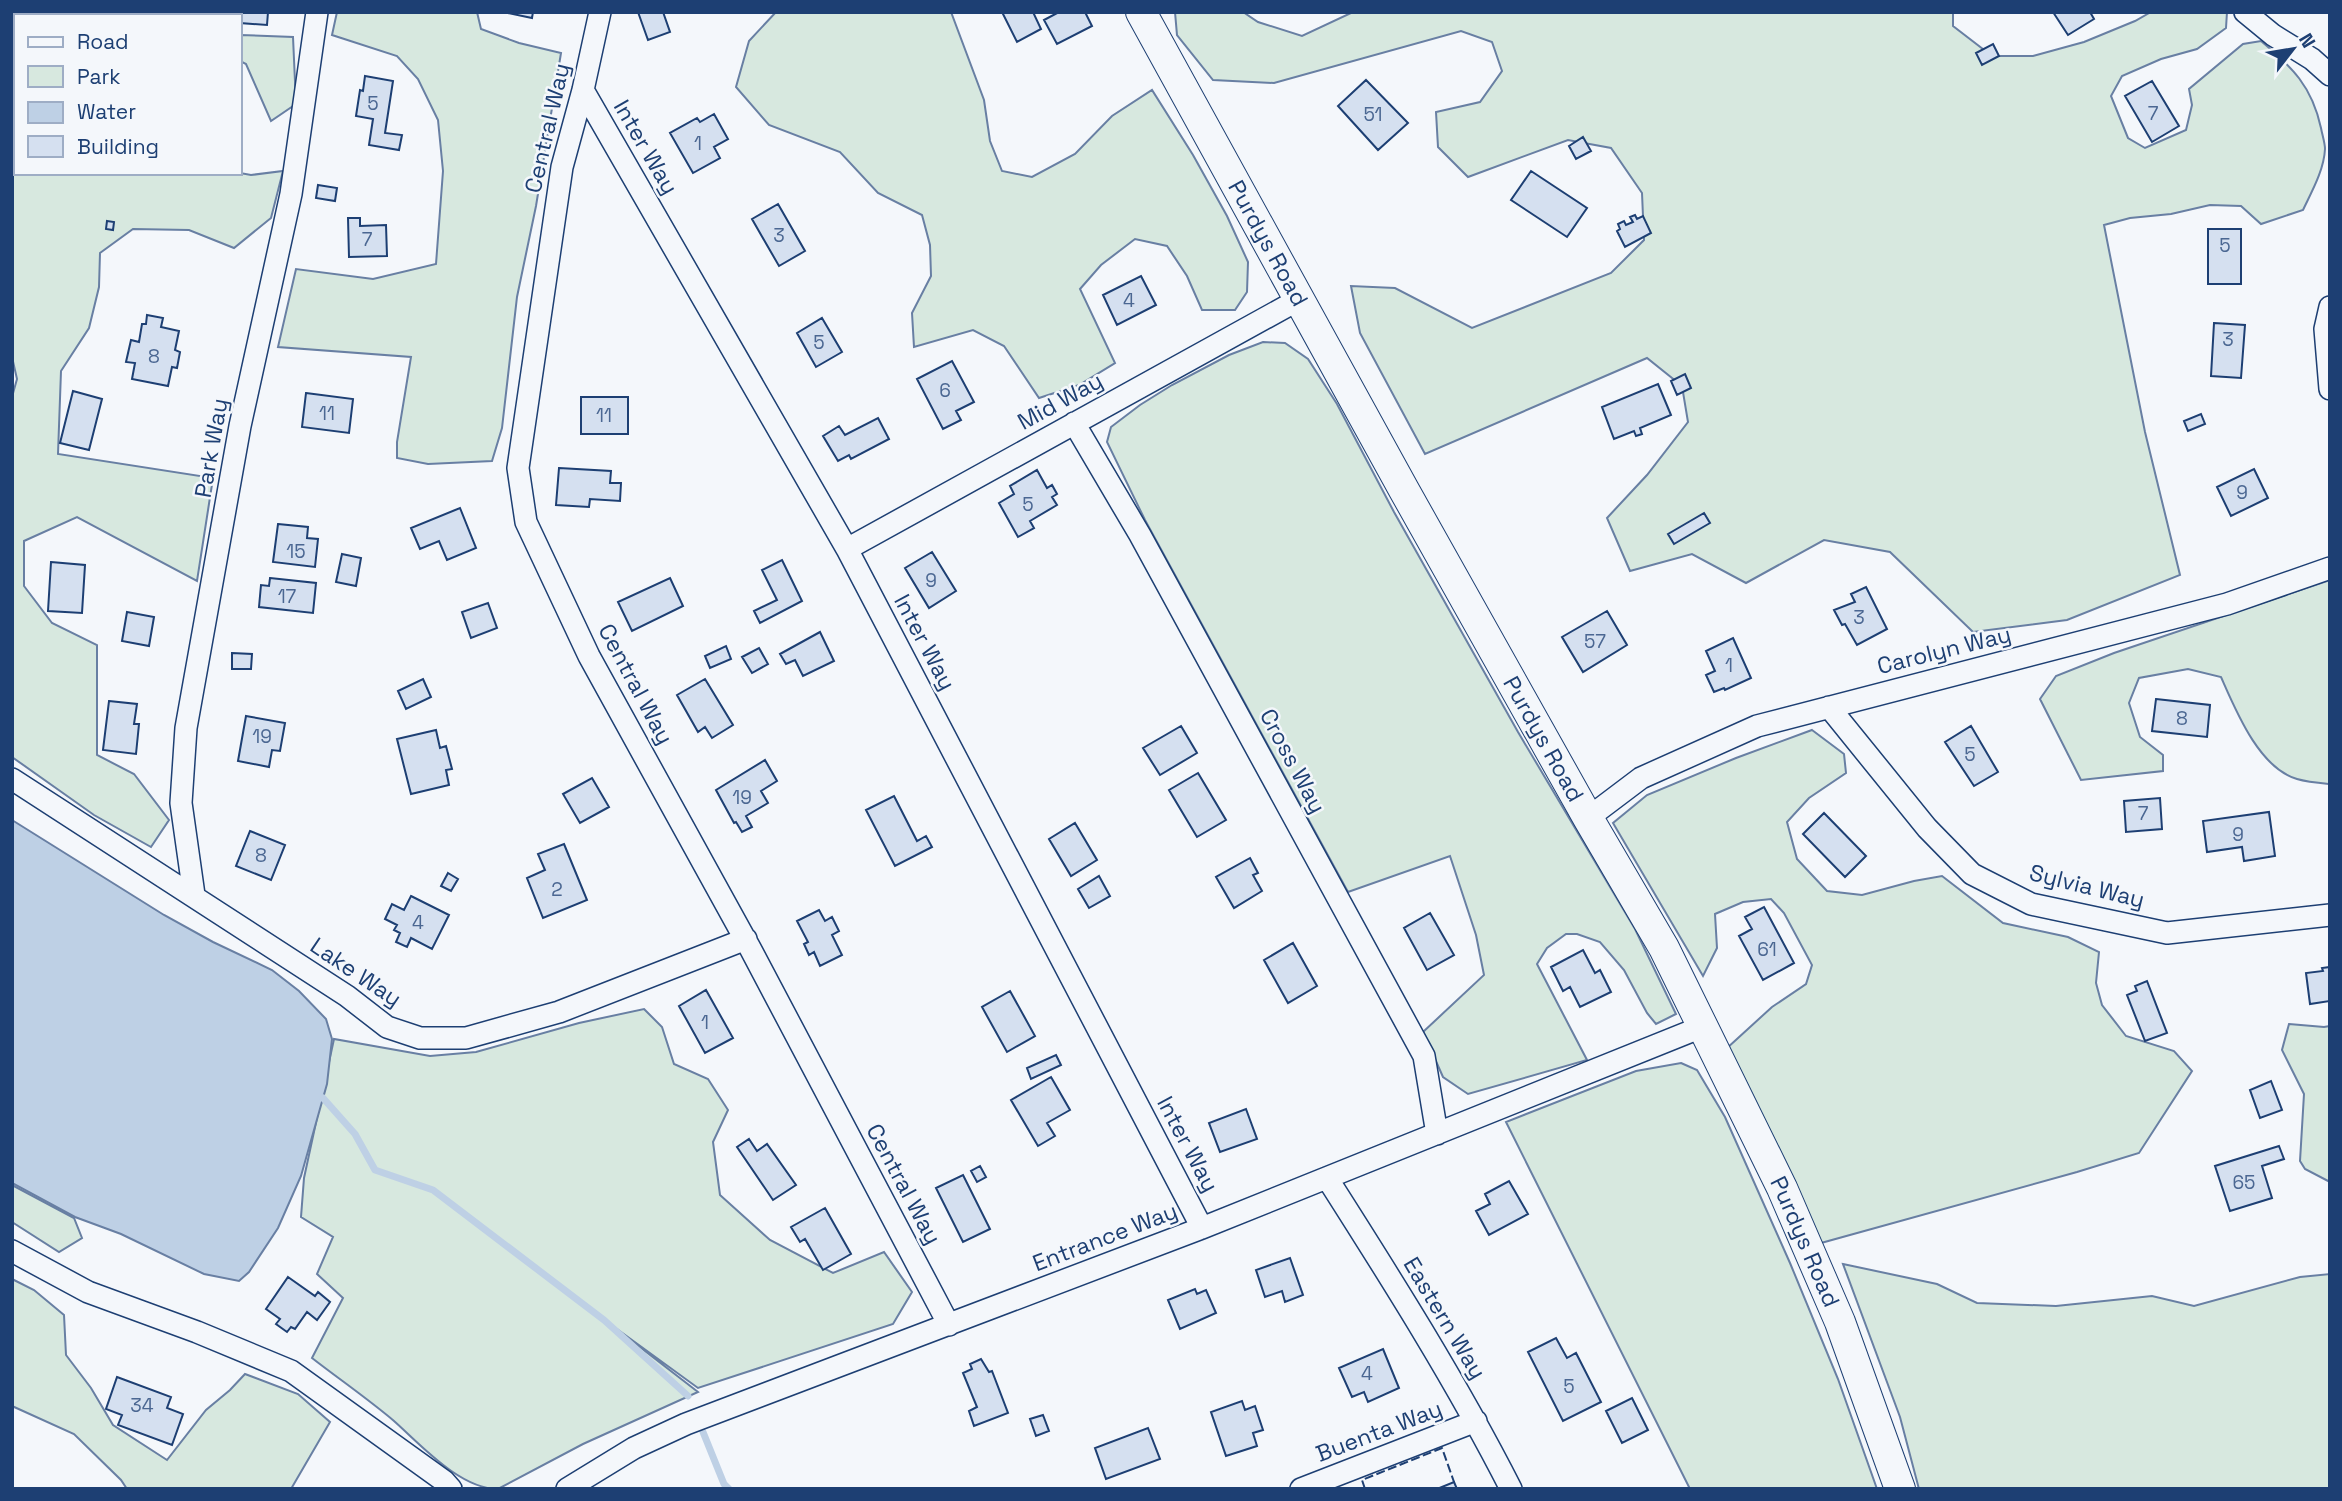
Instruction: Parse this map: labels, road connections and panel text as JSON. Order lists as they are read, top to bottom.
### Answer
{
  "streets": {
    "main road": ["Purdys Road"],
    "street": [
      "Central Way",
      "Inter Way",
      "Mid Way",
      "Park Way",
      "Carolyn Way",
      "Cross Way",
      "Sylvia Way",
      "Lake Way",
      "Entrance Way",
      "Eastern Way",
      "Buenta Way"
    ]
  },
  "crossings": [
    ["Central Way", "Inter Way"],
    ["Central Way", "Lake Way"],
    ["Central Way", "Entrance Way"],
    ["Inter Way", "Mid Way"],
    ["Inter Way", "Entrance Way"],
    ["Purdys Road", "Mid Way"],
    ["Purdys Road", "Carolyn Way"],
    ["Purdys Road", "Entrance Way"],
    ["Mid Way", "Cross Way"],
    ["Park Way", "Lake Way"],
    ["Carolyn Way", "Sylvia Way"],
    ["Cross Way", "Entrance Way"],
    ["Entrance Way", "Eastern Way"],
    ["Eastern Way", "Buenta Way"]
  ],
  "house_numbers": [
    "5",
    "7",
    "51",
    "1",
    "3",
    "7",
    "5",
    "4",
    "3",
    "5",
    "8",
    "6",
    "11",
    "11",
    "9",
    "5",
    "15",
    "9",
    "17",
    "3",
    "57",
    "1",
    "8",
    "19",
    "5",
    "19",
    "7",
    "9",
    "8",
    "2",
    "4",
    "61",
    "1",
    "65",
    "4",
    "5",
    "34"
  ],
  "legend": [
    "Road",
    "Park",
    "Water",
    "Building"
  ],
  "north": "top right"
}
